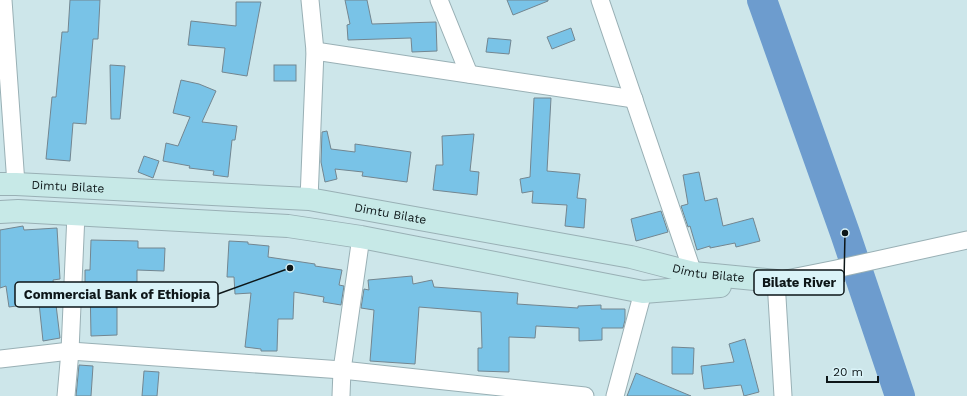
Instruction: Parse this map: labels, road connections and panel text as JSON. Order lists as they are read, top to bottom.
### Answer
{
  "streets": {
    "main road": ["Dimtu Bilate"]
  },
  "places": ["Bilate River", "Commercial Bank of Ethiopia"],
  "scale_bar": "20 m"
}
